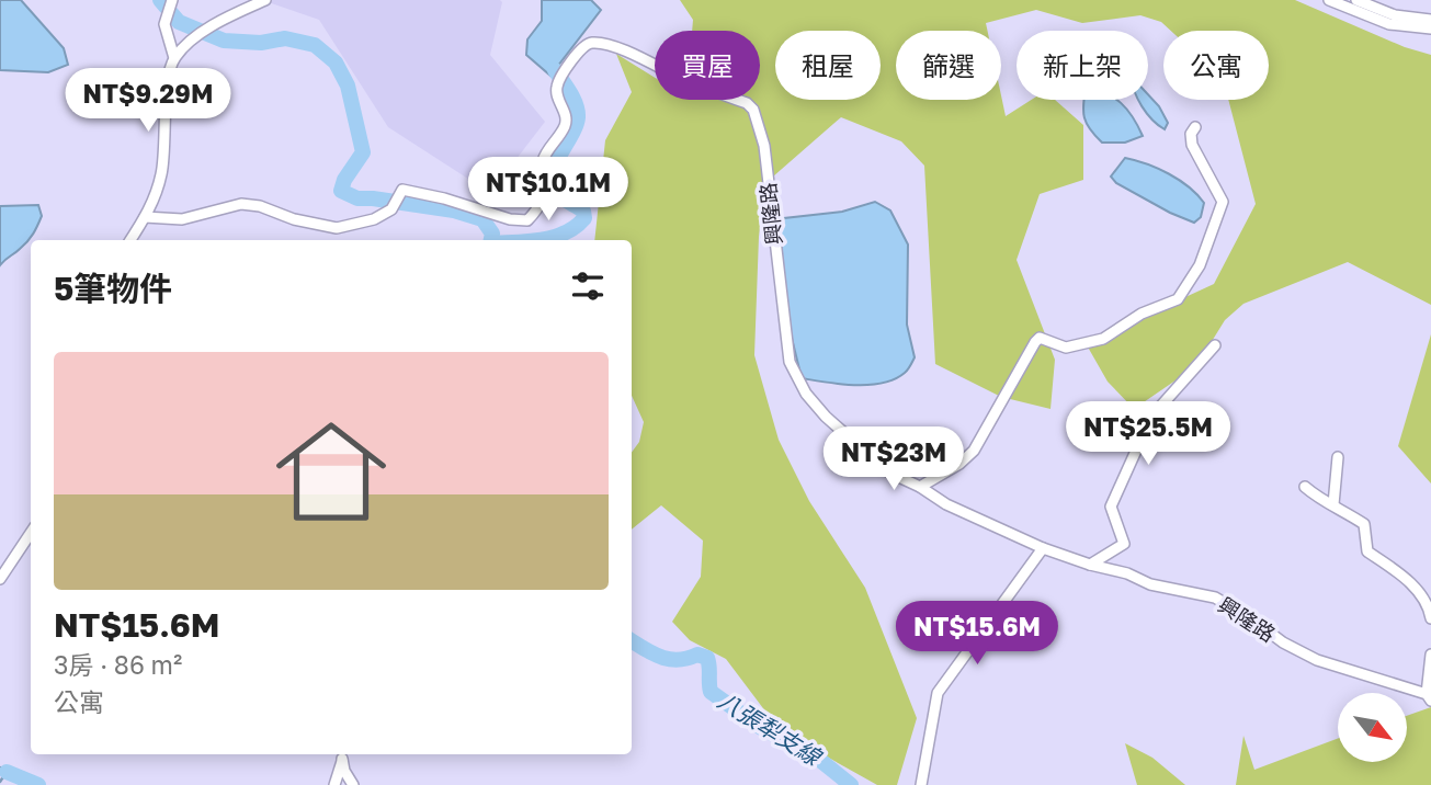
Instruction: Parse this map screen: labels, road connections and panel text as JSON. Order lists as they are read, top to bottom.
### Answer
{
  "streets": {
    "street": ["興隆路"]
  },
  "water": ["八張犁支線"],
  "north": "bottom right",
  "page": {
    "chip": [
      "買屋",
      "租屋",
      "篩選",
      "新上架",
      "公寓"
    ],
    "price": [
      "NT$9.29M",
      "NT$10.1M",
      "NT$25.5M",
      "NT$23M",
      "NT$15.6M"
    ],
    "heading": "5筆物件",
    "list": [
      {
        "name": "NT$15.6M",
        "note": "3房 · 86 m² · 公寓"
      }
    ]
  }
}
